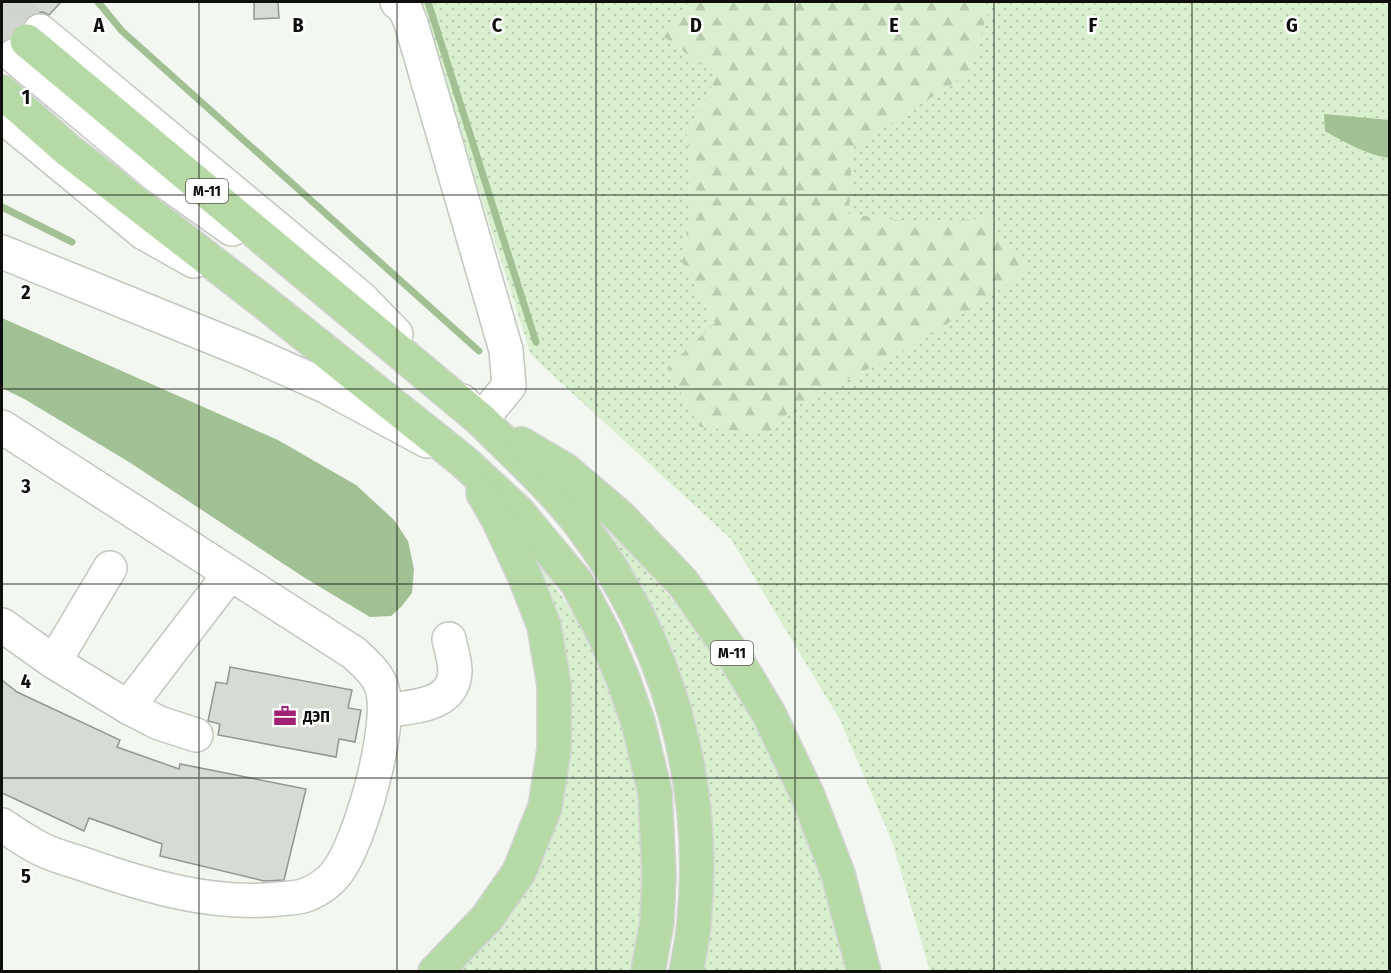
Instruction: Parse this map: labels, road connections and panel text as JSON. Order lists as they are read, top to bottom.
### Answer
{
  "streets": {
    "main road": ["М-11"]
  },
  "places": {
    "office": ["ДЭП"]
  },
  "grid": {
    "columns": [
      "A",
      "B",
      "C",
      "D",
      "E",
      "F",
      "G"
    ],
    "rows": [
      "1",
      "2",
      "3",
      "4",
      "5"
    ]
  }
}
